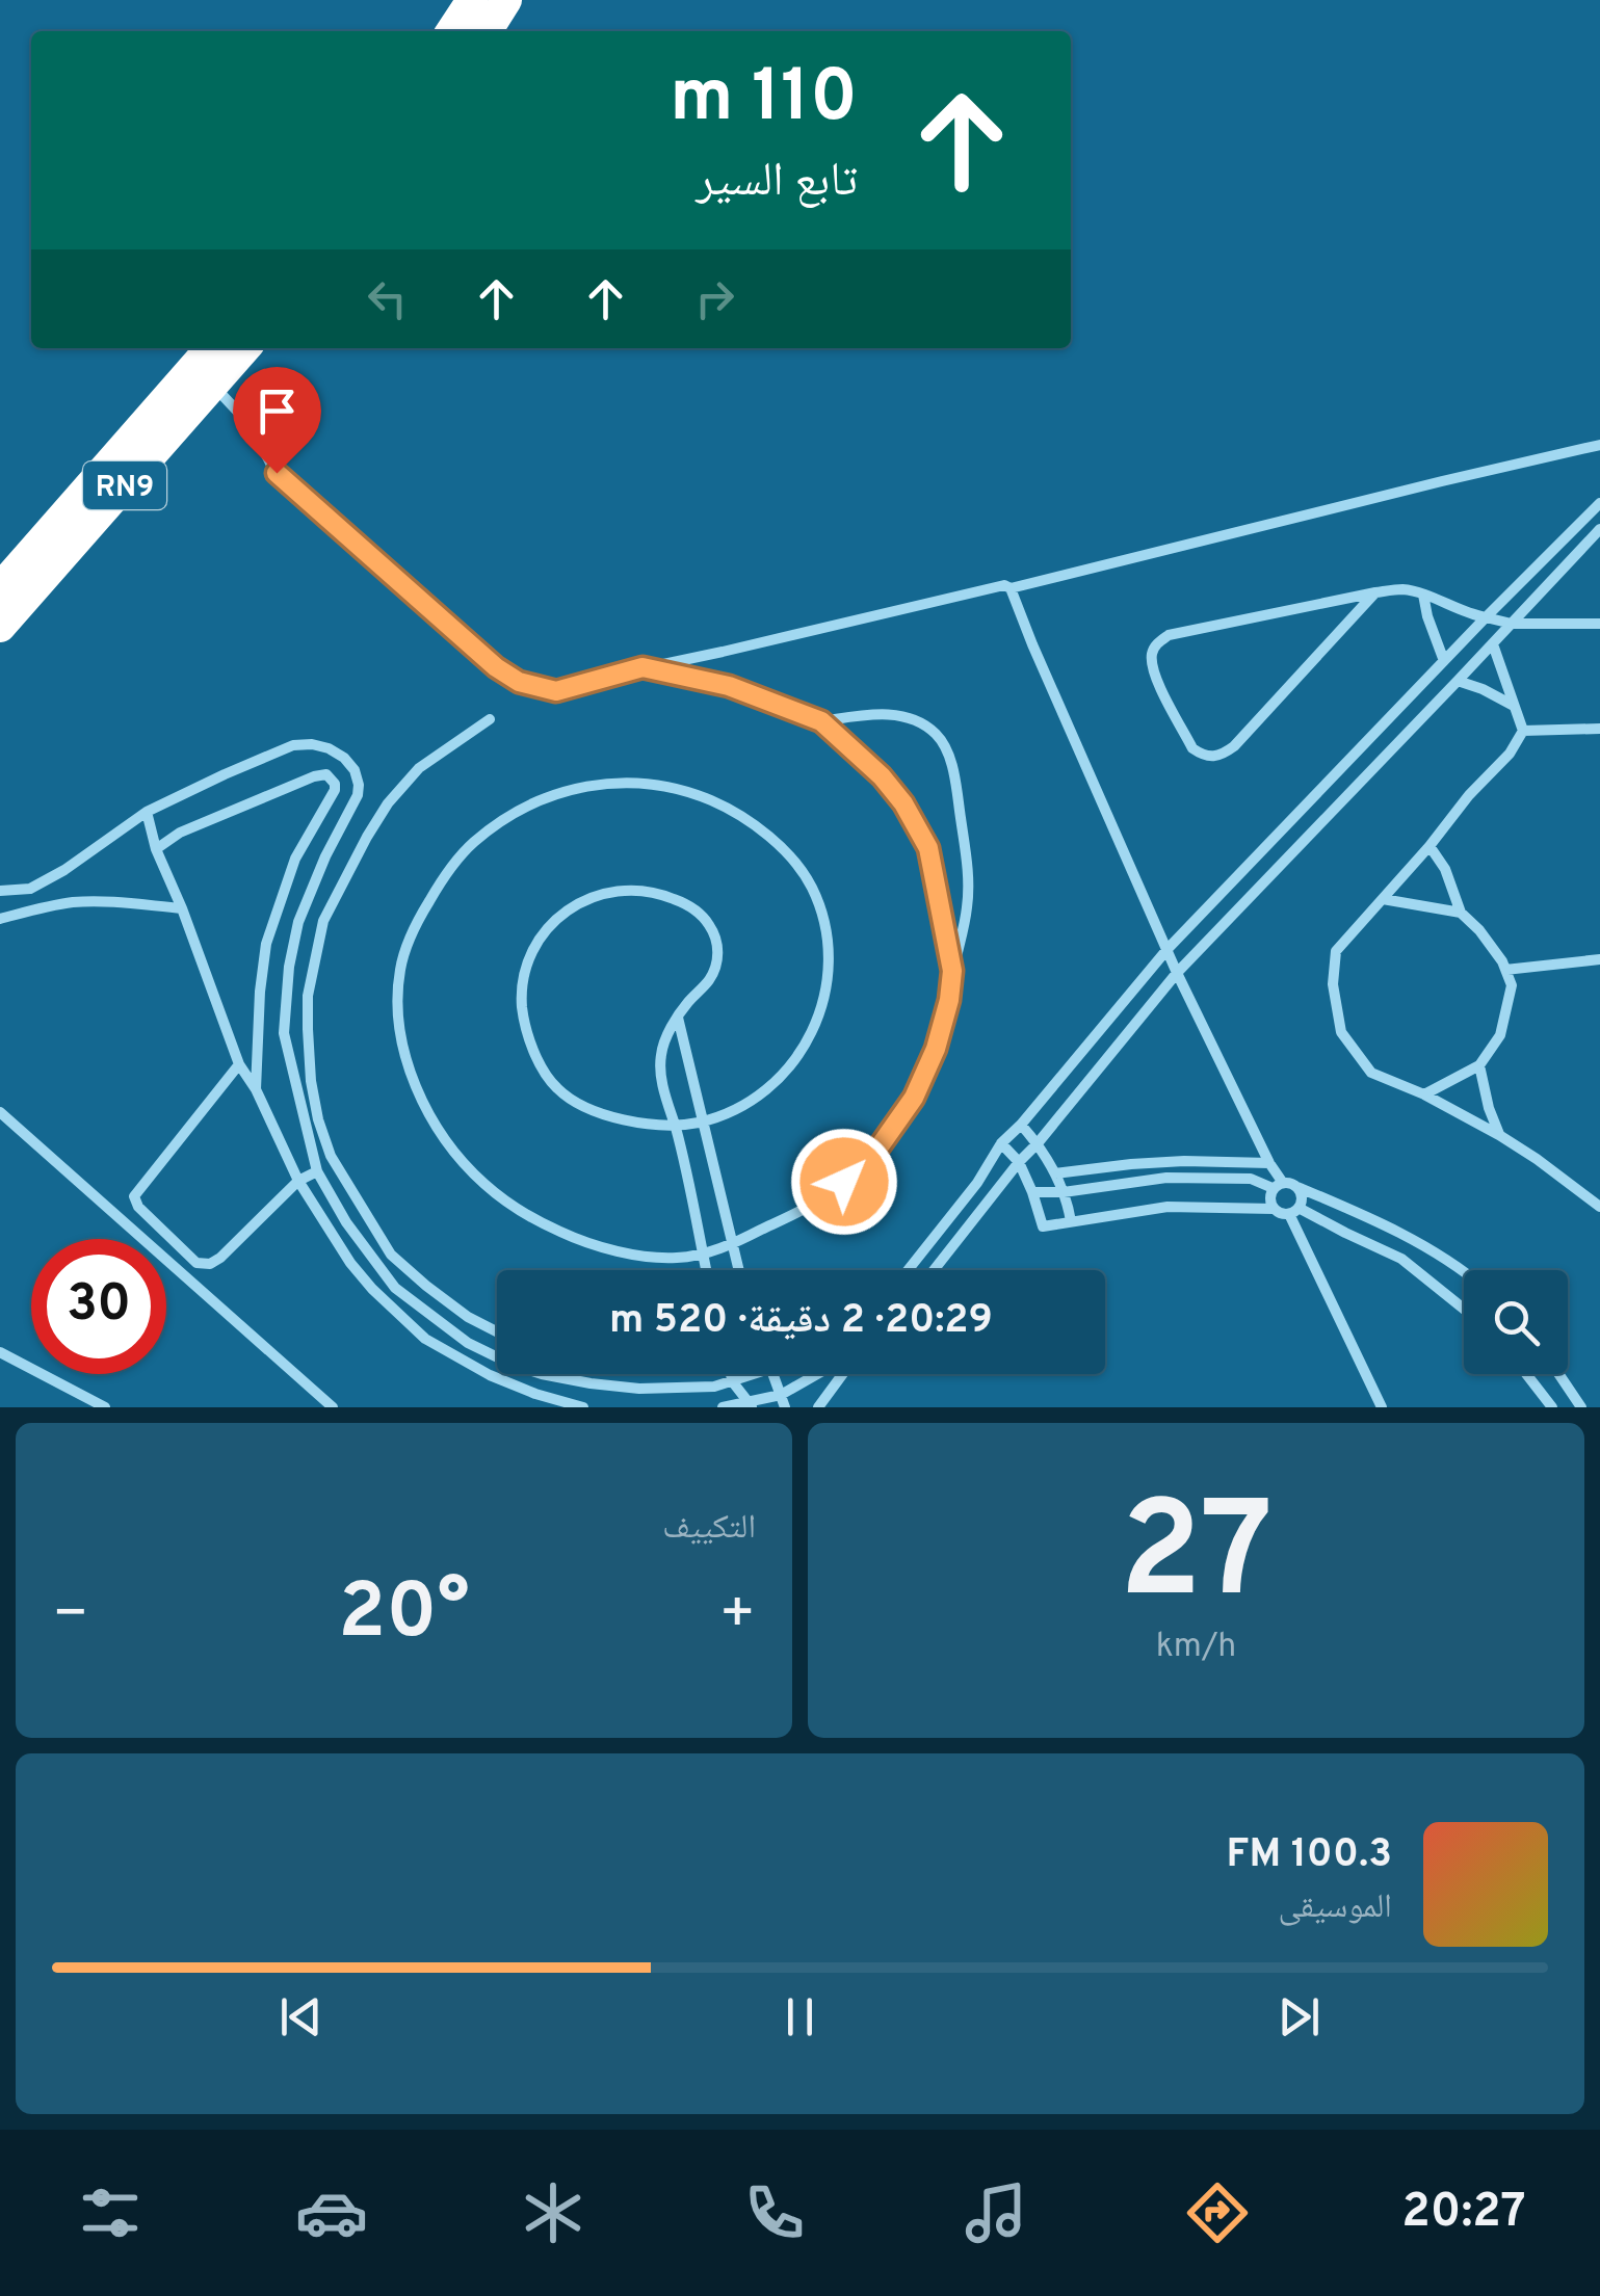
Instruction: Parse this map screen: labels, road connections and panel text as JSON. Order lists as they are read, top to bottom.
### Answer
{
  "streets": {
    "highway": ["RN9"]
  },
  "page": {
    "turn": ["110 m", "تابع السير"],
    "limit": "30",
    "trip": "20:29 · 2 دقيقة · 520 m",
    "tile": [
      ["27", "km/h"],
      "التكييف"
    ],
    "heat": ["−", "20°", "+"],
    "song": ["100.3 FM", "الموسيقى"],
    "tabs": "20:27"
  }
}
